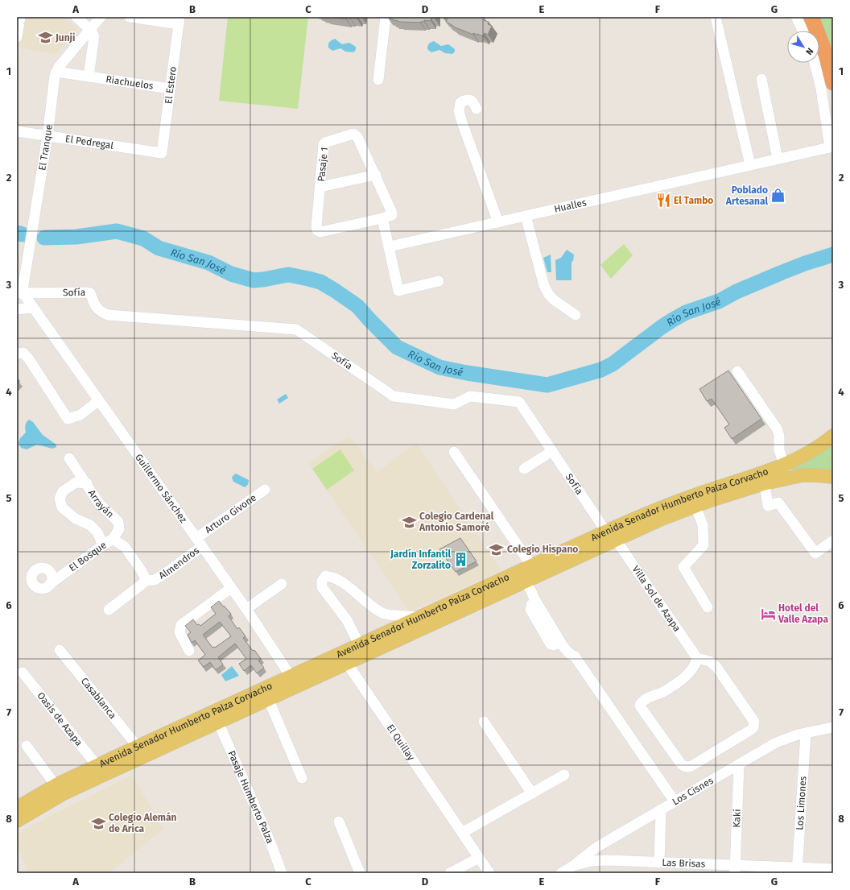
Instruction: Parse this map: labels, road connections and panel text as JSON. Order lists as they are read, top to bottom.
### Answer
{
  "streets": {
    "main road": ["Avenida Senador Humberto Palza Corvacho"],
    "street": [
      "Riachuelos",
      "El Estero",
      "El Pedregal",
      "El Tranque",
      "Pasaje 1",
      "Hualles",
      "Sofía",
      "Guillermo Sánchez",
      "Arrayán",
      "Arturo Givone",
      "El Bosque",
      "Almendros",
      "Villa Sol de Azapa",
      "Casablanca",
      "Oasis de Azapa",
      "El Quillay",
      "Los Cisnes",
      "Pasaje Humberto Palza",
      "Los Limones",
      "Kaki",
      "Las Brisas"
    ]
  },
  "crossings": [
    ["Riachuelos", "El Estero"],
    ["Riachuelos", "El Tranque"],
    ["El Estero", "El Pedregal"],
    ["El Pedregal", "El Tranque"],
    ["El Tranque", "Sofía"],
    ["El Tranque", "Guillermo Sánchez"],
    ["Sofía", "Guillermo Sánchez"],
    ["Sofía", "Avenida Senador Humberto Palza Corvacho"],
    ["Sofía", "Villa Sol de Azapa"],
    ["Guillermo Sánchez", "Avenida Senador Humberto Palza Corvacho"],
    ["Guillermo Sánchez", "Arturo Givone"],
    ["Guillermo Sánchez", "Almendros"],
    ["Arrayán", "El Bosque"],
    ["Avenida Senador Humberto Palza Corvacho", "Villa Sol de Azapa"],
    ["Avenida Senador Humberto Palza Corvacho", "Casablanca"],
    ["Avenida Senador Humberto Palza Corvacho", "Oasis de Azapa"],
    ["Avenida Senador Humberto Palza Corvacho", "El Quillay"],
    ["Avenida Senador Humberto Palza Corvacho", "Pasaje Humberto Palza"],
    ["Arturo Givone", "Almendros"],
    ["El Bosque", "Almendros"],
    ["Los Cisnes", "Los Limones"],
    ["Los Cisnes", "Kaki"],
    ["Los Cisnes", "Las Brisas"],
    ["Los Limones", "Las Brisas"],
    ["Kaki", "Las Brisas"]
  ],
  "water": ["Río San José"],
  "places": {
    "school or university": [
      "Junji",
      "Colegio Cardenal Antonio Samoré",
      "Colegio Hispano",
      "Colegio Alemán de Arica"
    ],
    "shop": ["Poblado Artesanal"],
    "restaurant": ["El Tambo"],
    "building": ["Jardín Infantil Zorzalito"],
    "hotel": ["Hotel del Valle Azapa"]
  },
  "north": "bottom right",
  "grid": {
    "columns": [
      "A",
      "B",
      "C",
      "D",
      "E",
      "F",
      "G"
    ],
    "rows": [
      "1",
      "2",
      "3",
      "4",
      "5",
      "6",
      "7",
      "8"
    ]
  }
}
